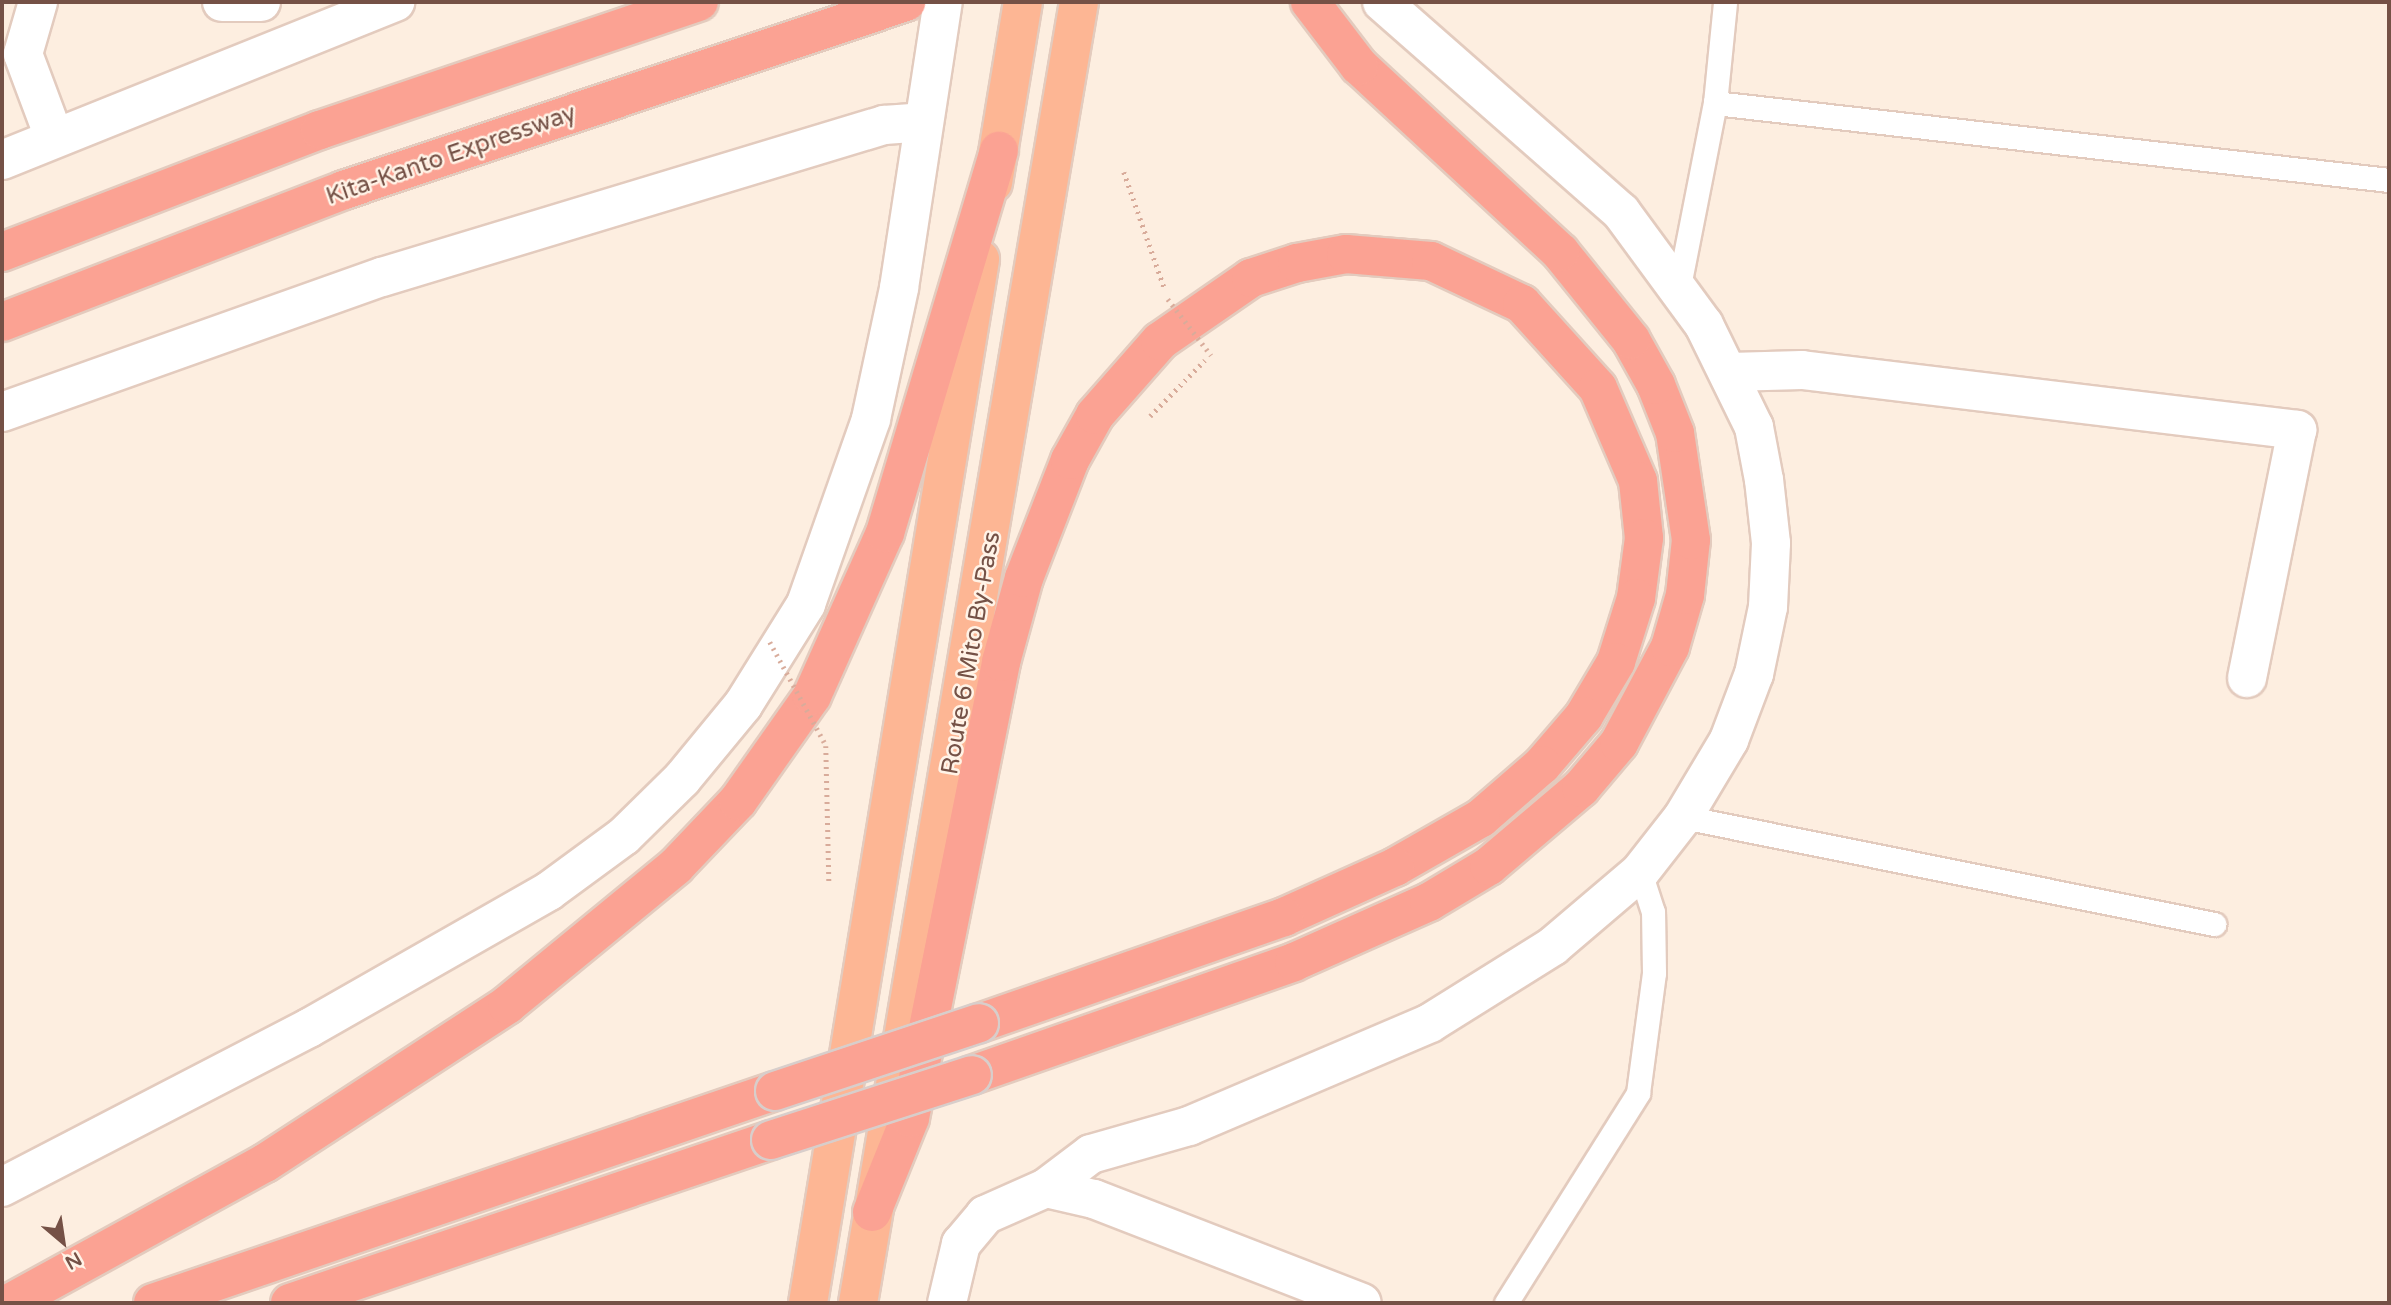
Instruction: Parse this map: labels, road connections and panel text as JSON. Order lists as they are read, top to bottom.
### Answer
{
  "streets": {
    "highway": ["Kita-Kanto Expressway", "Route 6 Mito By-Pass"]
  },
  "north": "bottom right"
}
